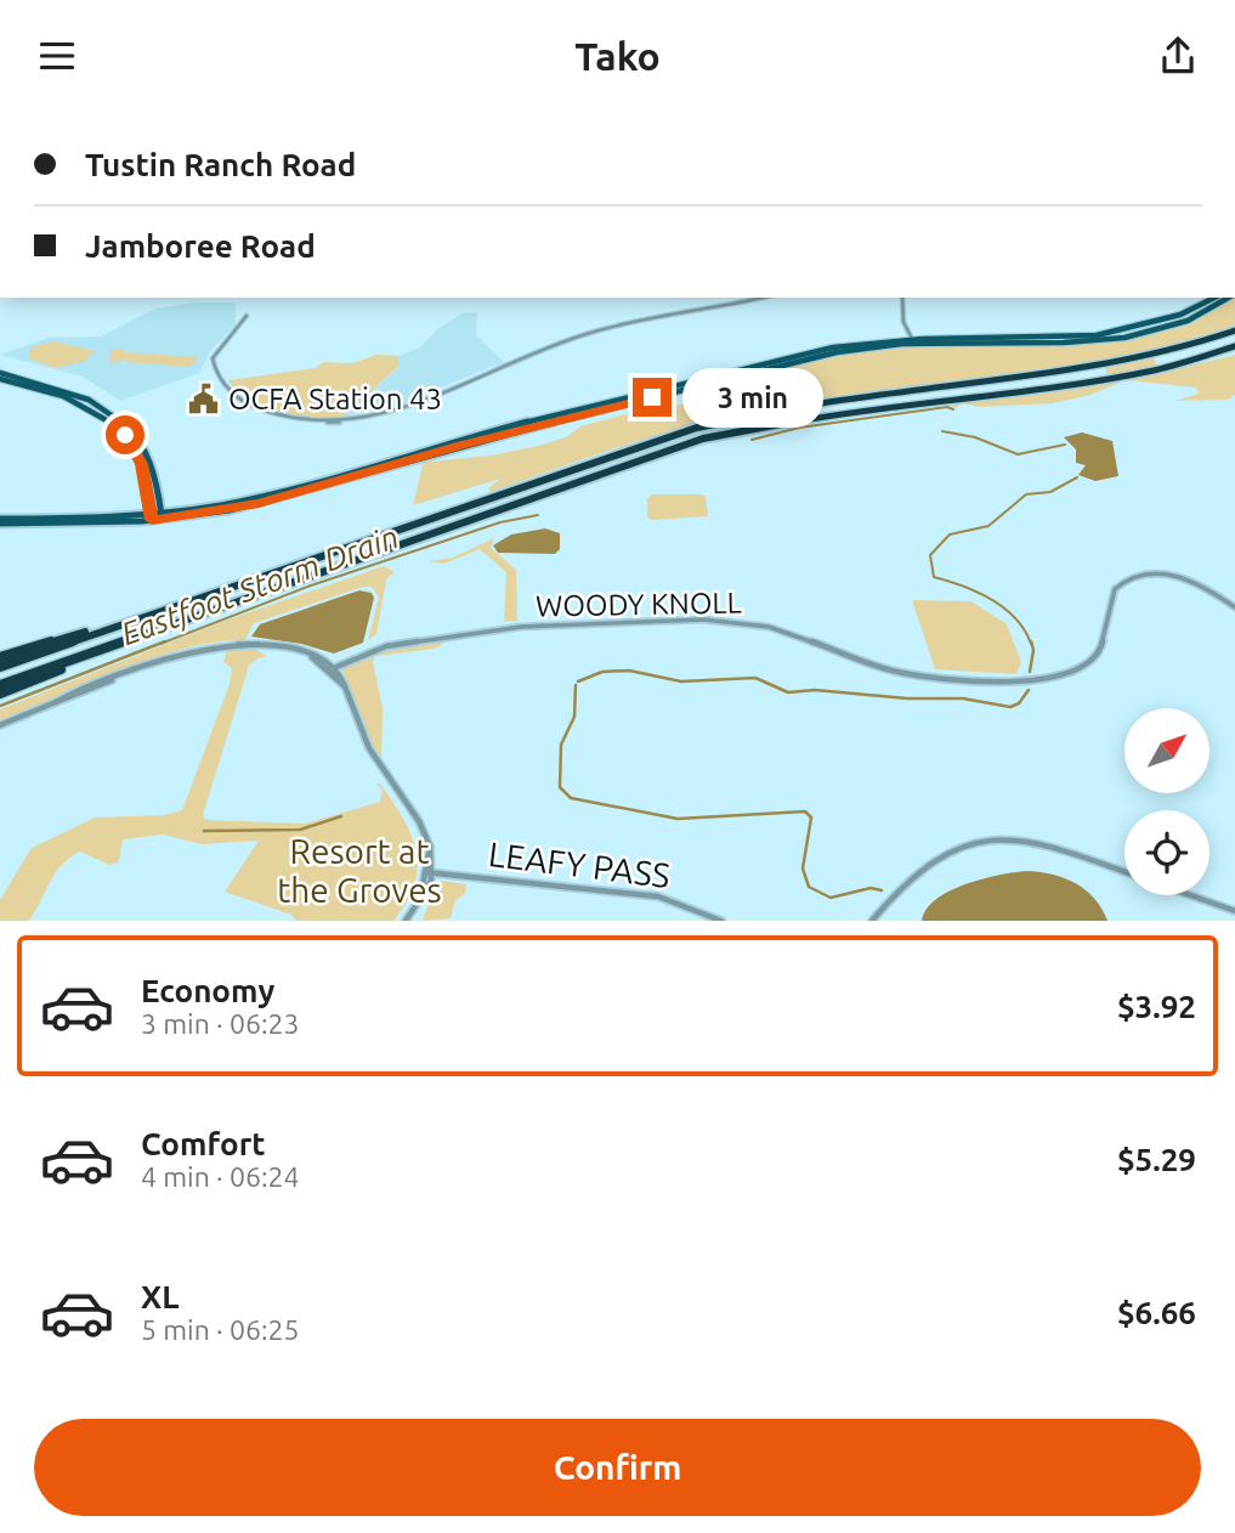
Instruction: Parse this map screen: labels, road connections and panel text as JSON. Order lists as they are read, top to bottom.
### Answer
{
  "streets": {
    "street": ["WOODY KNOLL", "LEAFY PASS"]
  },
  "water": ["Eastfoot Storm Drain"],
  "parks": ["Resort at the Groves"],
  "places": {
    "public building": ["OCFA Station 43"]
  },
  "north": "top right",
  "page": {
    "header": "Tako",
    "banner": ["Tustin Ranch Road", "Jamboree Road"],
    "bubble": "3 min",
    "list": [
      {
        "name": "Economy",
        "note": "3 min · 06:23",
        "value": "$3.92"
      },
      {
        "name": "Comfort",
        "note": "4 min · 06:24",
        "value": "$5.29"
      },
      {
        "name": "XL",
        "note": "5 min · 06:25",
        "value": "$6.66"
      }
    ],
    "buttons": "Confirm"
  }
}
